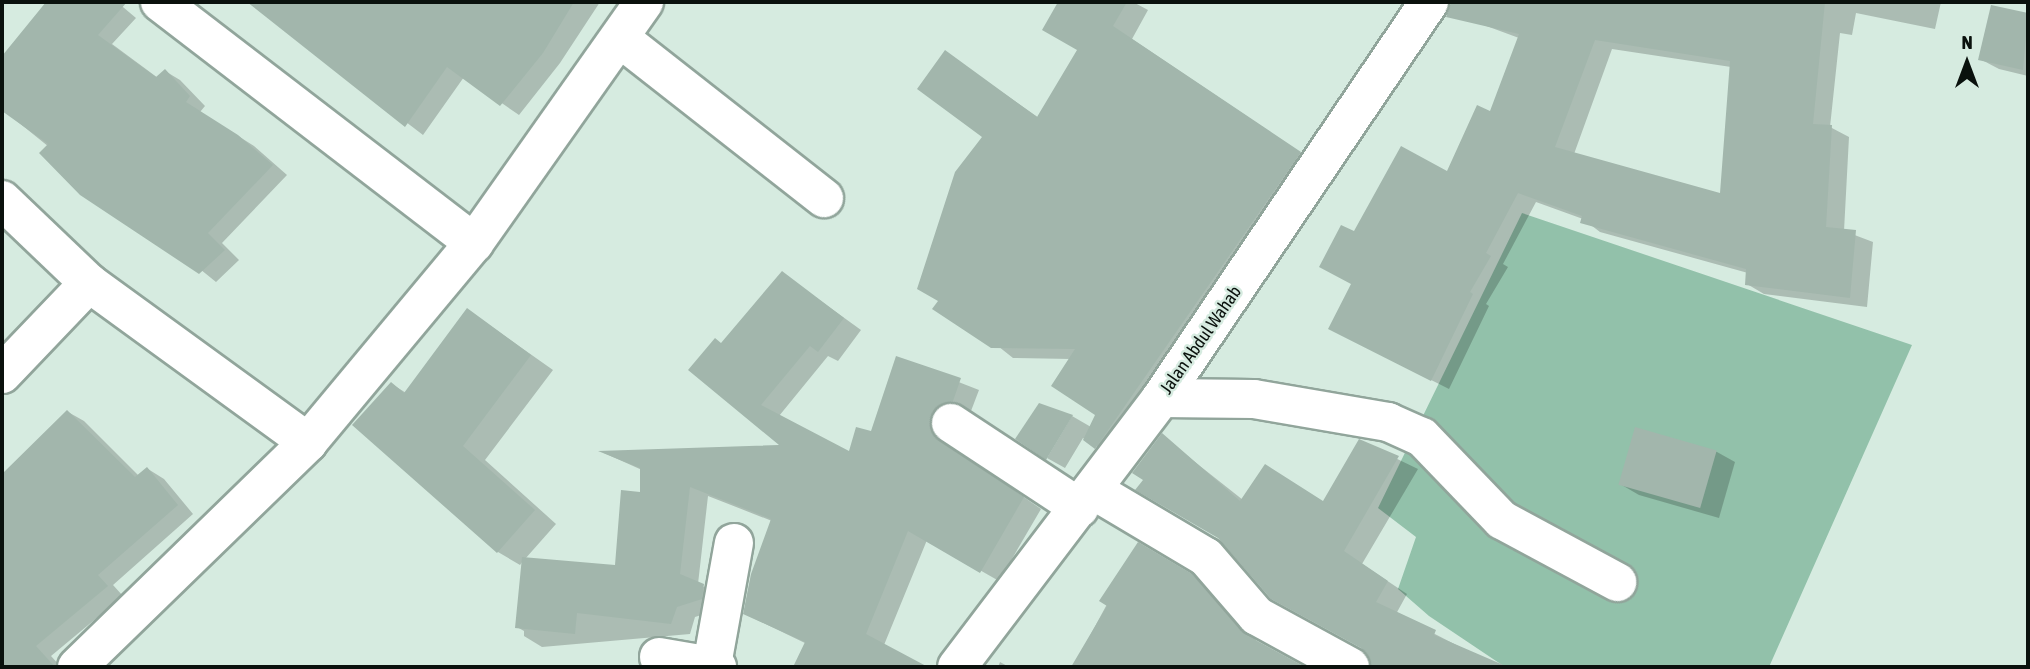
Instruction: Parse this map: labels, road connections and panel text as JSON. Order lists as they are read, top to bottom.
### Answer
{
  "streets": {
    "street": ["Jalan Abdul Wahab"]
  },
  "north": "top"
}
